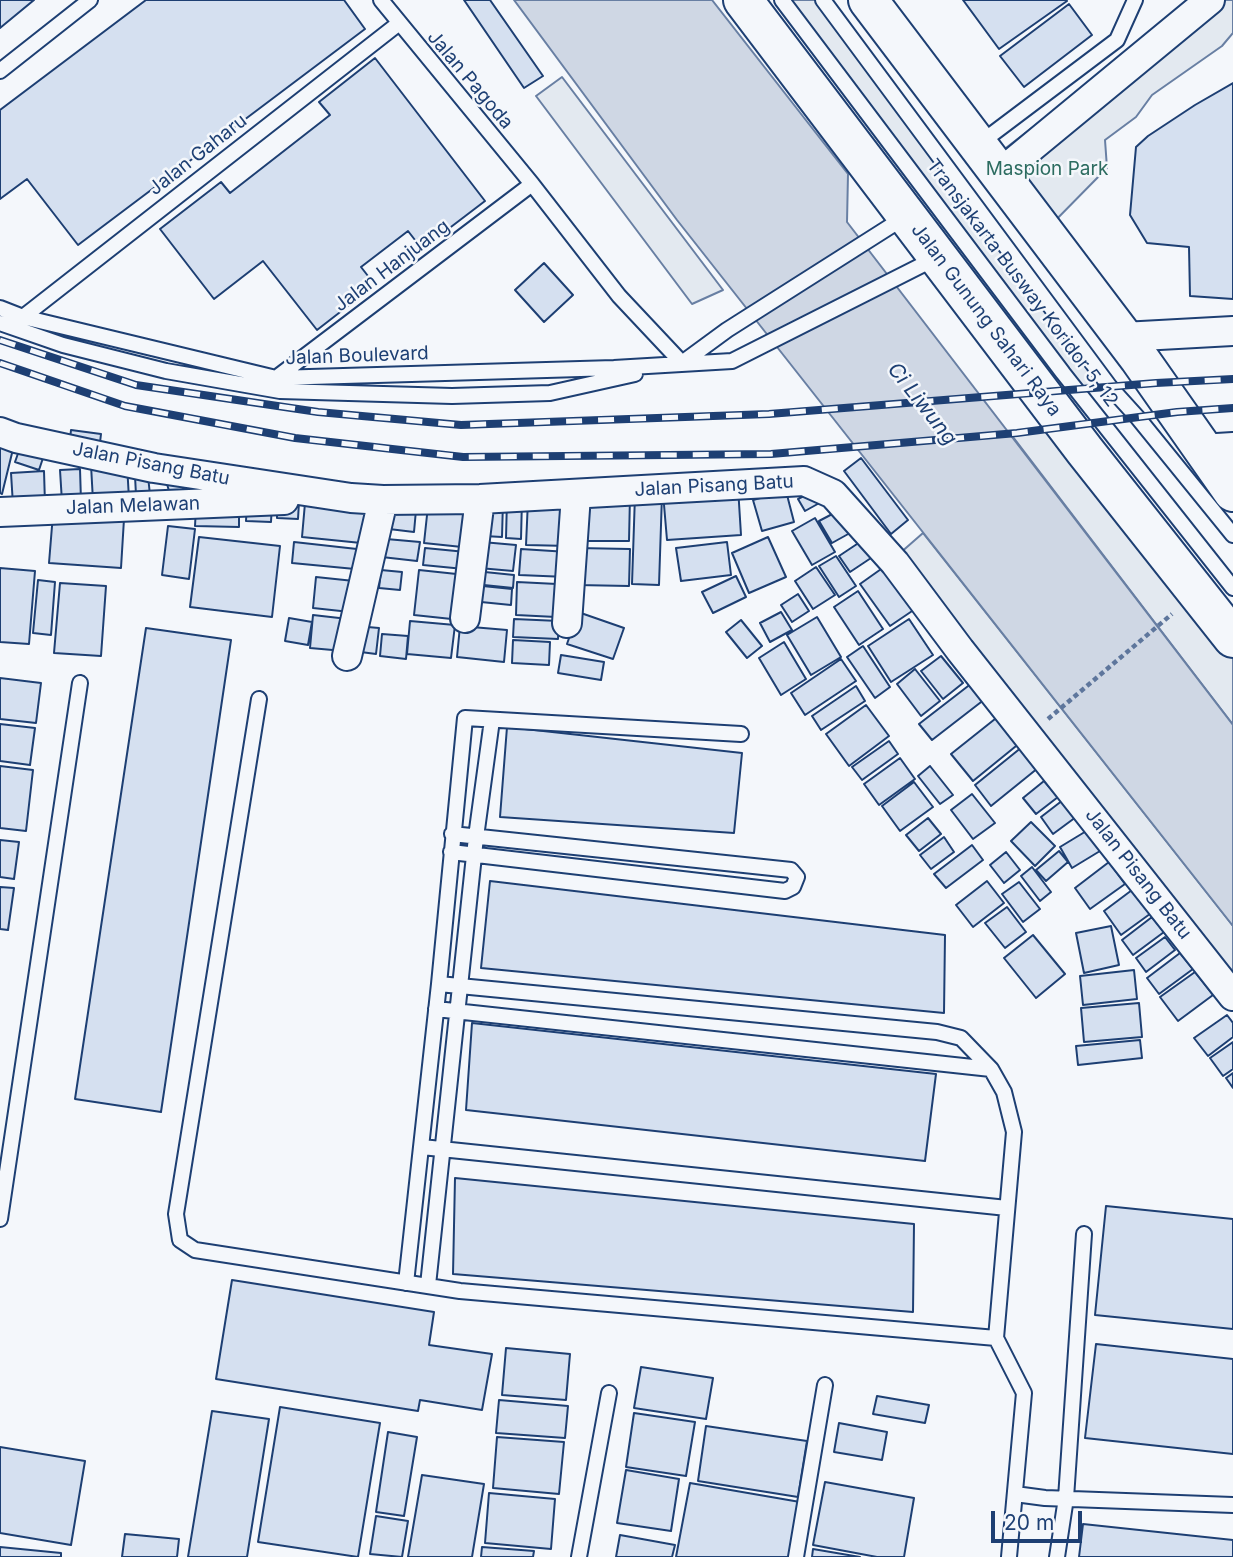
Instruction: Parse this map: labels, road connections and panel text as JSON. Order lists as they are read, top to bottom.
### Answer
{
  "streets": {
    "main road": ["Jalan Gunung Sahari Raya"],
    "street": ["Jalan Pisang Batu", "Jalan Melawan"],
    "lane": [
      "Jalan Pagoda",
      "Jalan Gaharu",
      "Jalan Hanjuang",
      "Transjakarta Busway Koridor 5, 12",
      "Jalan Boulevard"
    ]
  },
  "crossings": [
    ["Jalan Pagoda", "Jalan Gaharu"],
    ["Jalan Pagoda", "Jalan Hanjuang"],
    ["Jalan Pagoda", "Jalan Boulevard"],
    ["Jalan Gaharu", "Jalan Boulevard"],
    ["Jalan Hanjuang", "Jalan Boulevard"],
    ["Jalan Gunung Sahari Raya", "Jalan Boulevard"],
    ["Jalan Pisang Batu", "Jalan Melawan"]
  ],
  "water": ["Ci Liwung"],
  "parks": ["Maspion Park"],
  "scale_bar": "20 m"
}
